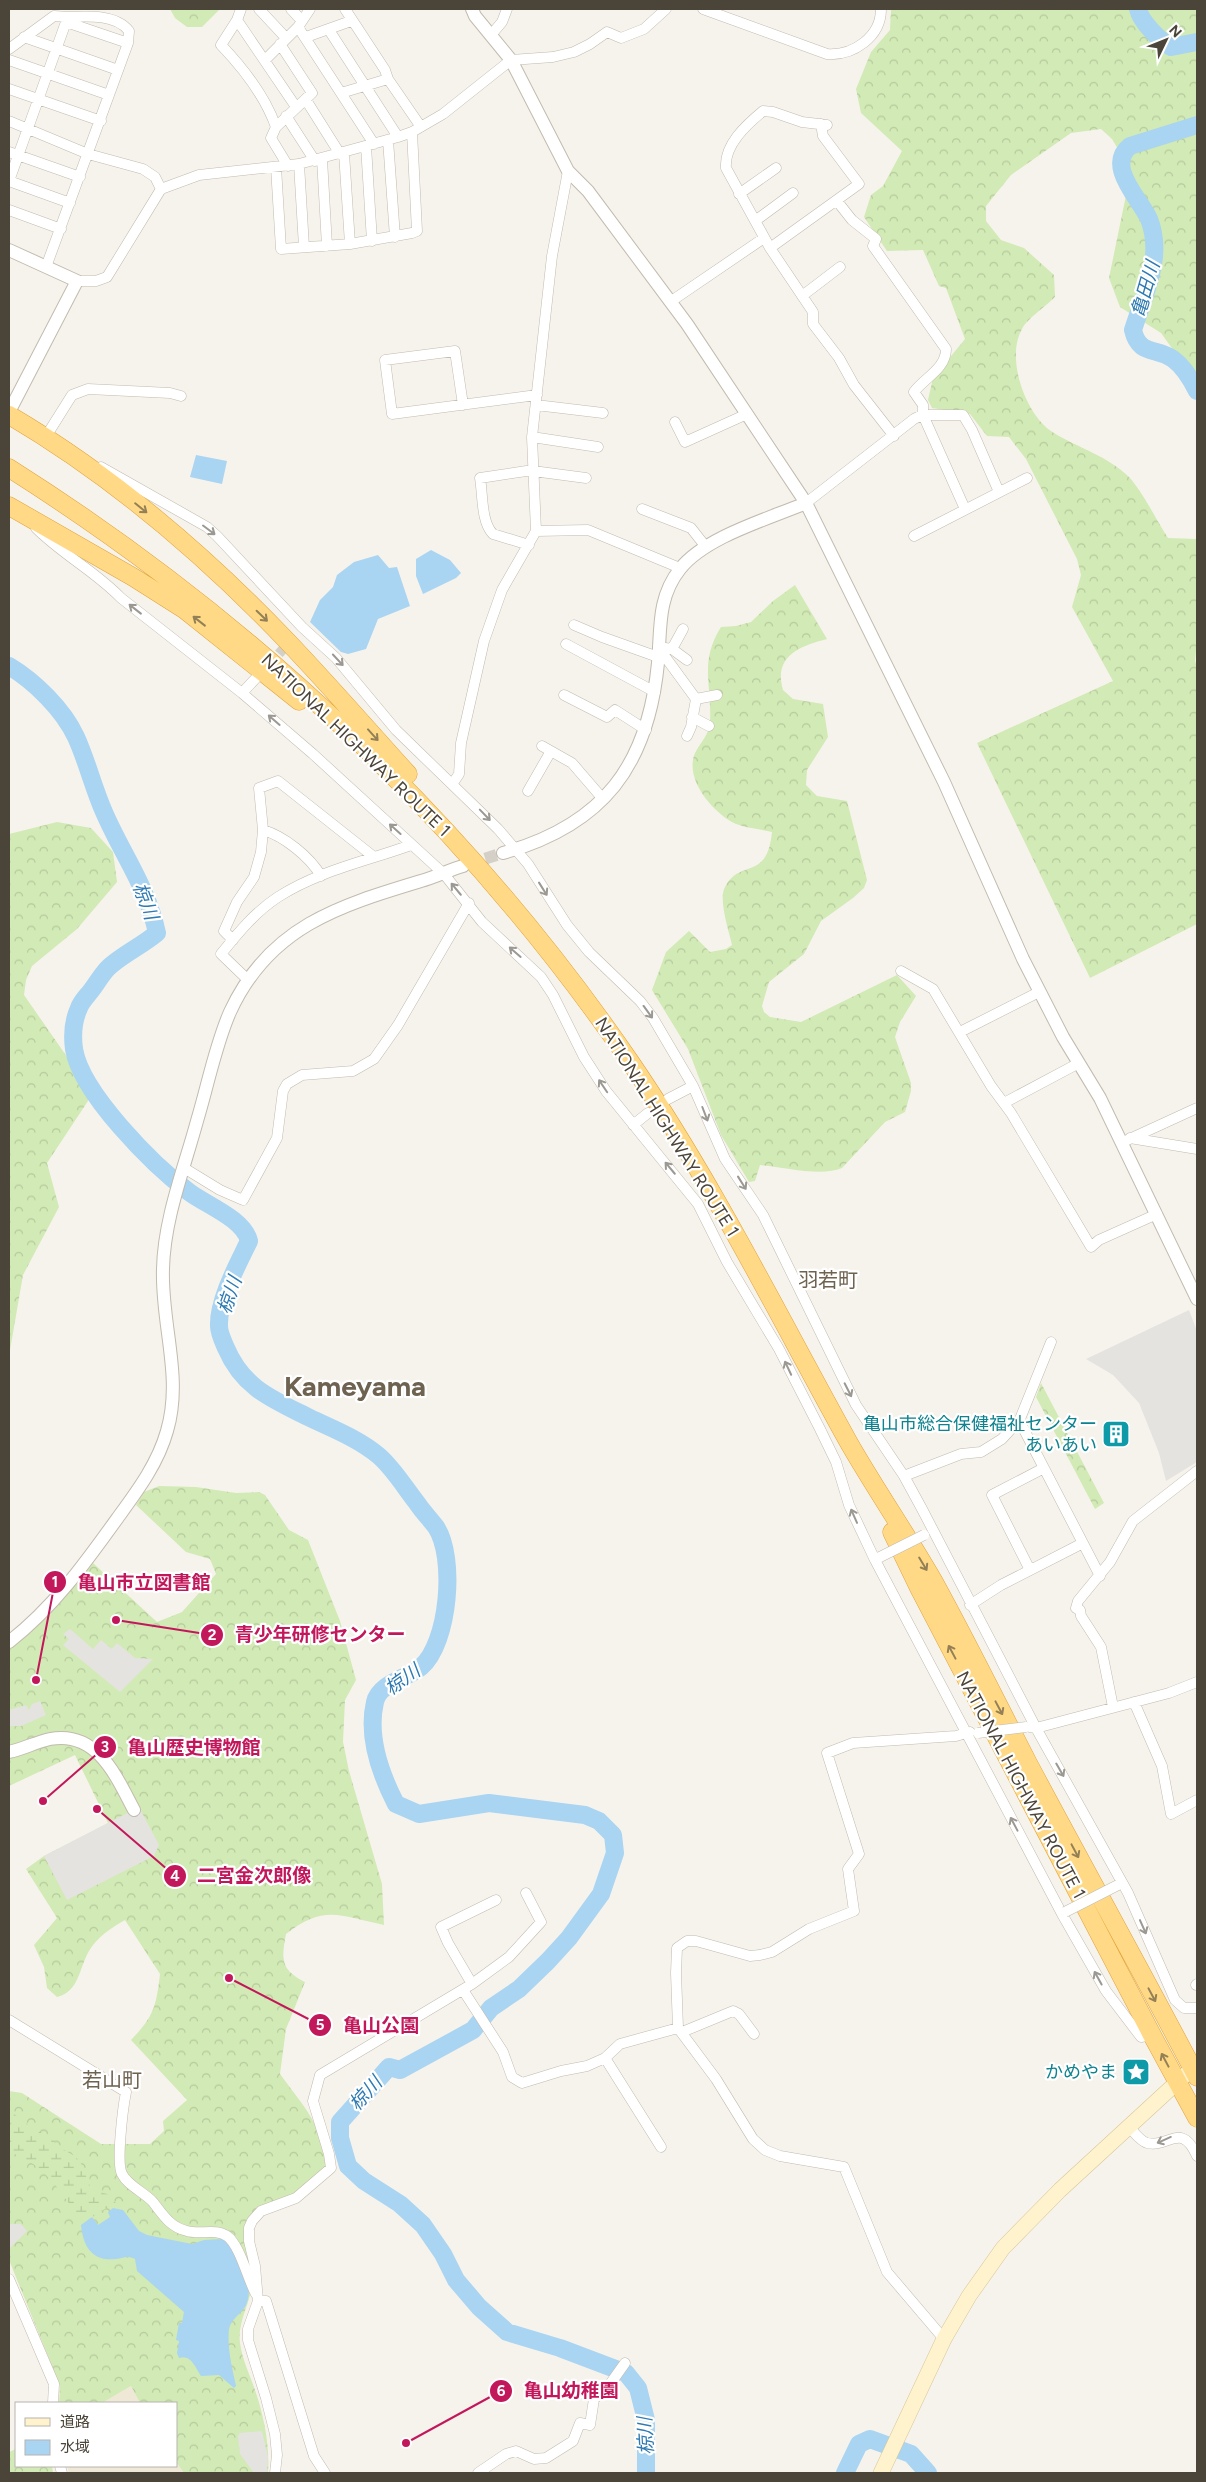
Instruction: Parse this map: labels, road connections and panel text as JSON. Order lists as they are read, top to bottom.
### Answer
{
  "streets": {
    "highway": ["NATIONAL HIGHWAY ROUTE 1"]
  },
  "districts": ["羽若町", "Kameyama", "若山町"],
  "water": ["亀田川", "椋川"],
  "places": {
    "building": ["亀山市総合保健福祉センター あいあい"],
    "other": [
      "青少年研修センター",
      "亀山市立図書館",
      "亀山歴史博物館",
      "二宮金次郎像",
      "亀山公園",
      "亀山幼稚園"
    ],
    "place": ["かめやま"]
  },
  "legend": ["道路", "水域"],
  "north": "top right"
}
